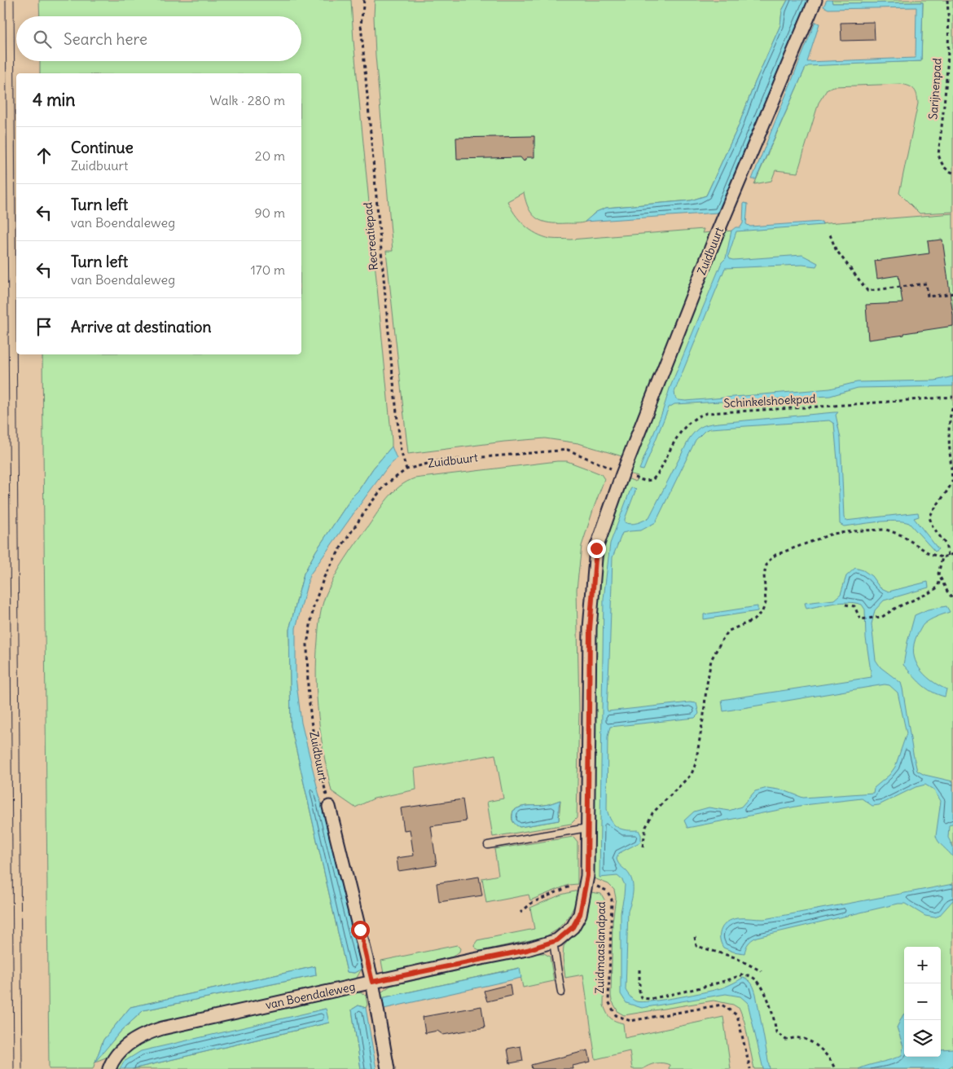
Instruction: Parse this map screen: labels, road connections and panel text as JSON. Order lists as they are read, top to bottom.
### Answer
{
  "streets": {
    "street": ["Zuidbuurt", "van Boendaleweg"],
    "path": [
      "Sarijnenpad",
      "Recreatiepad",
      "Schinkelshoekpad",
      "Zuidmaaslandpad"
    ]
  },
  "crossings": [
    ["Recreatiepad", "Zuidbuurt"],
    ["Zuidbuurt", "Schinkelshoekpad"],
    ["Zuidbuurt", "van Boendaleweg"],
    ["Schinkelshoekpad", "van Boendaleweg"],
    ["Zuidmaaslandpad", "van Boendaleweg"]
  ],
  "page": {
    "search": "Search here",
    "heading": ["4 min", "Walk · 280 m"],
    "list": [
      ["Continue", "Zuidbuurt", "20 m"],
      ["Turn left", "van Boendaleweg", "90 m"],
      ["Turn left", "van Boendaleweg", "170 m"],
      "Arrive at destination"
    ],
    "map_buttons": ["+", "−"]
  }
}
